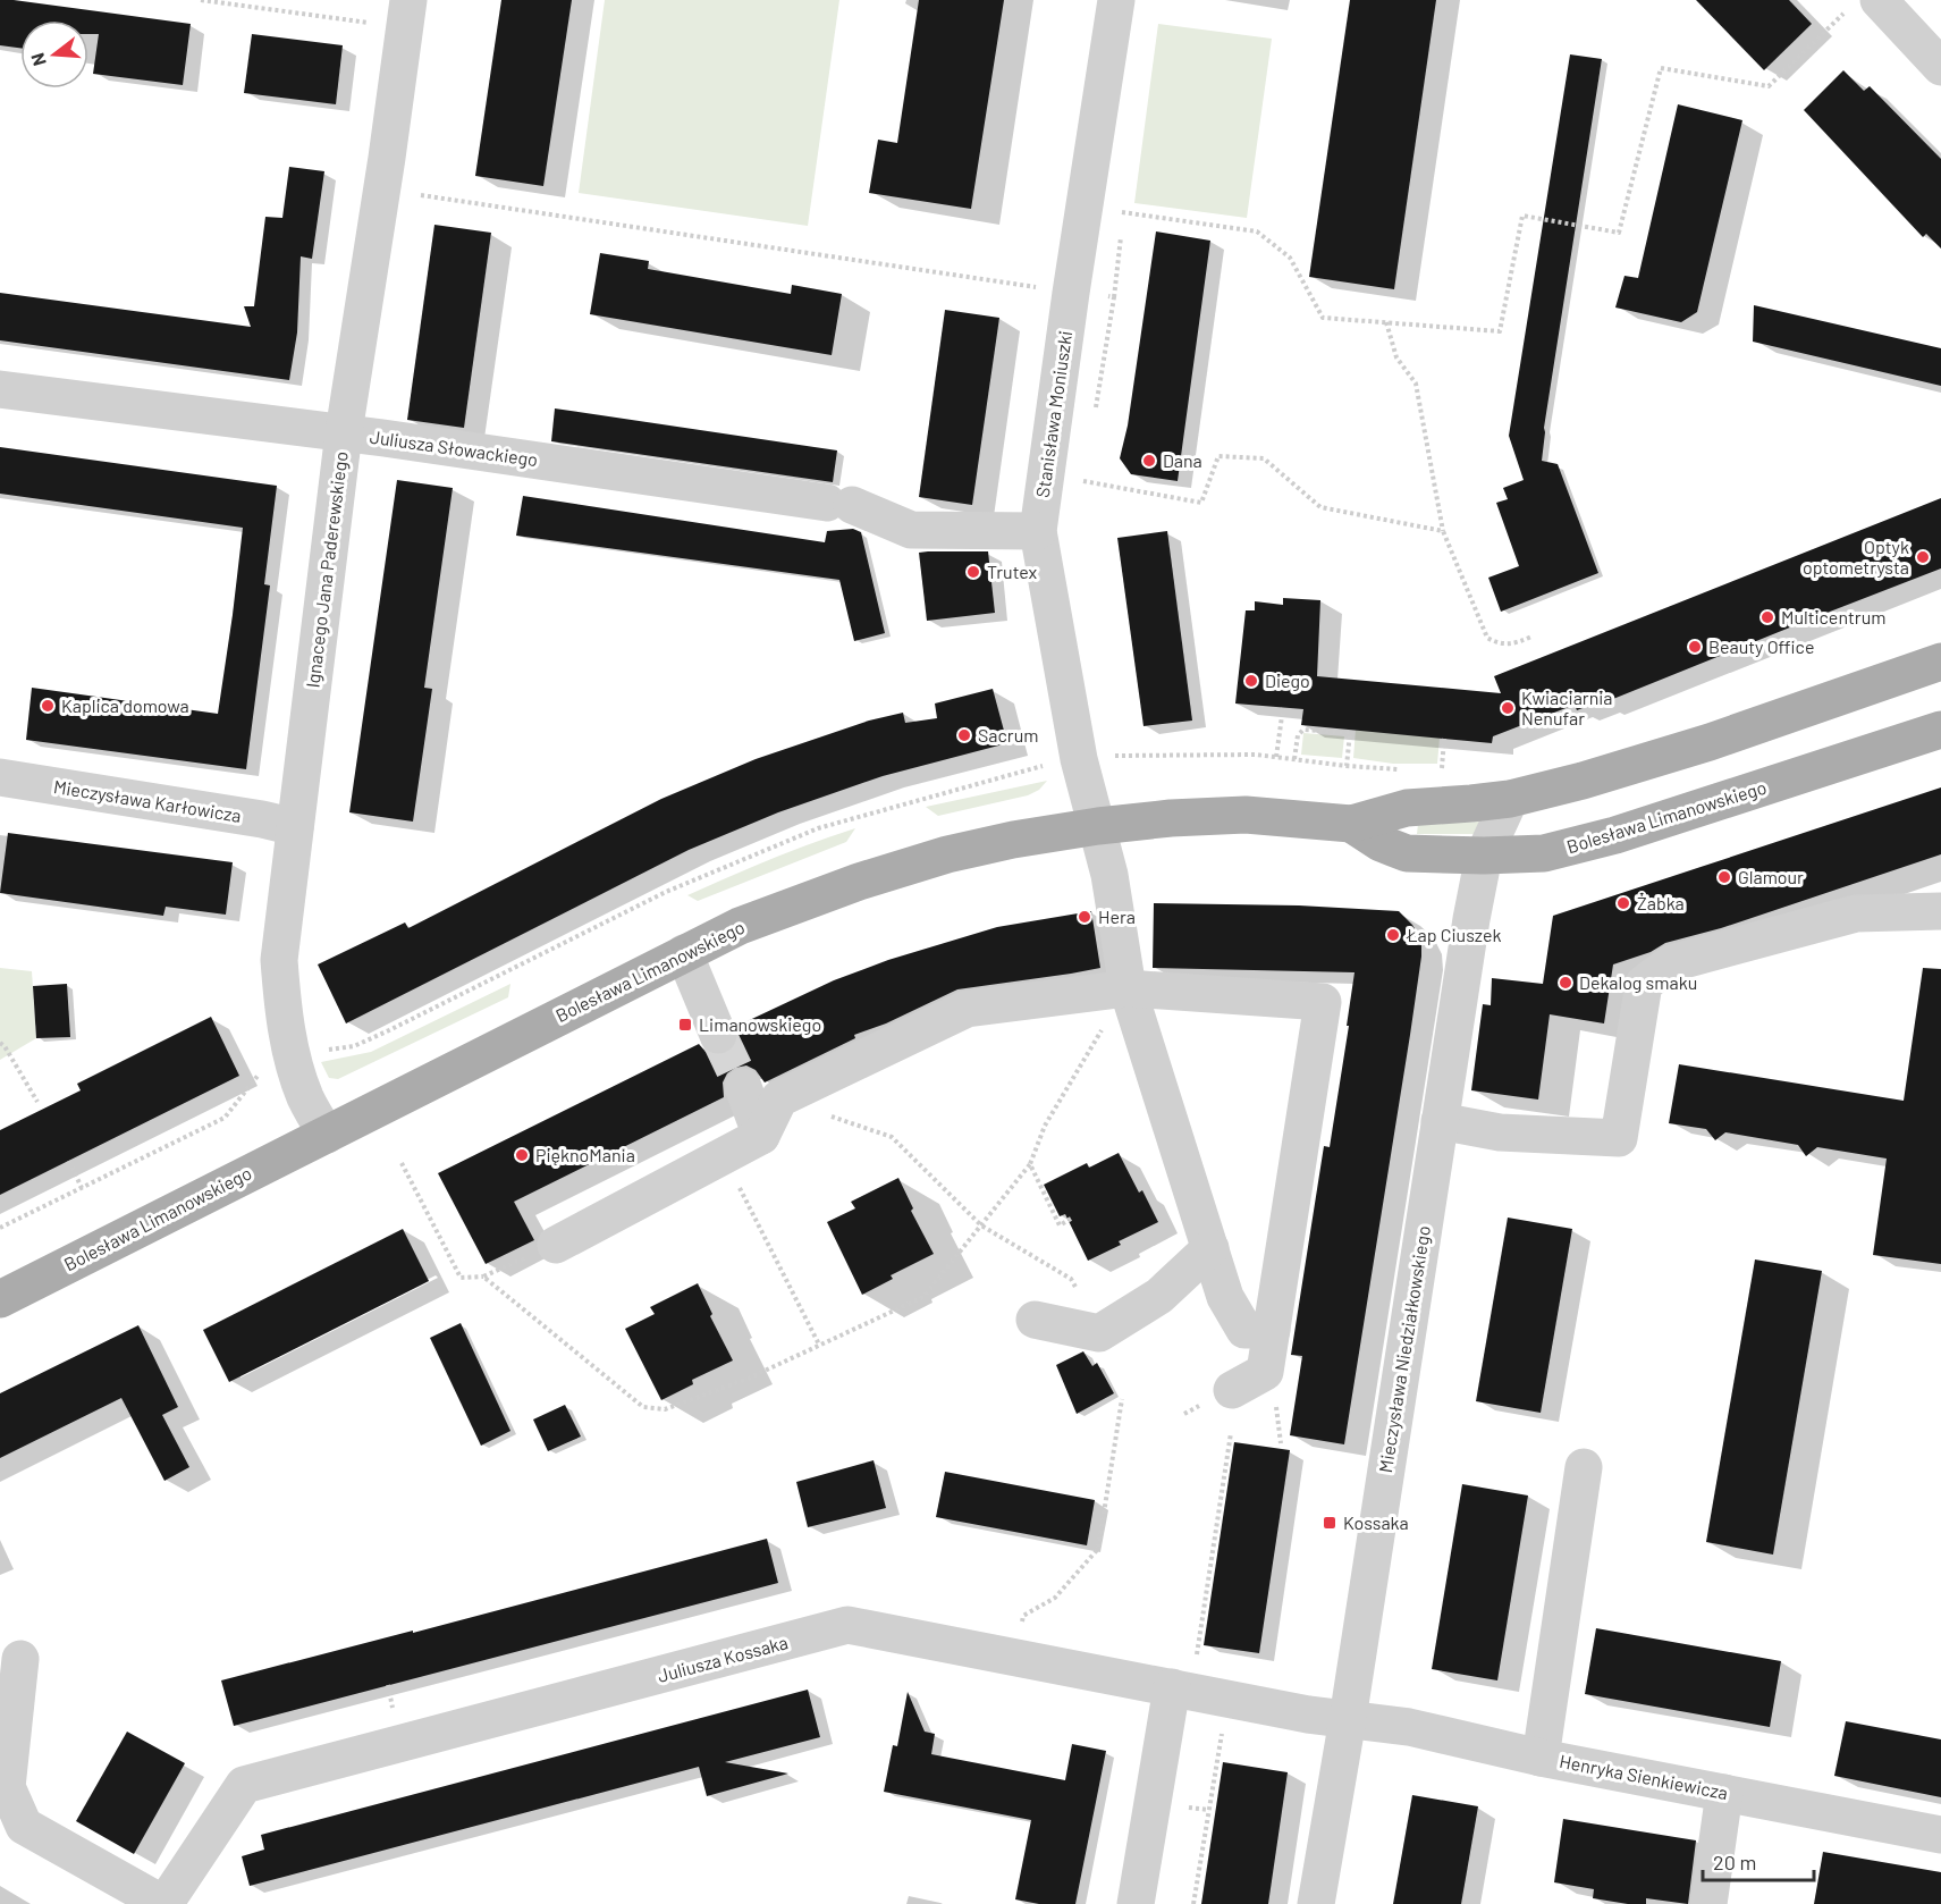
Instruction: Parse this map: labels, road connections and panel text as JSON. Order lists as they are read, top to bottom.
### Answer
{
  "streets": {
    "main road": ["Bolesława Limanowskiego"],
    "street": [
      "Stanisława Moniuszki",
      "Juliusza Słowackiego",
      "Ignacego Jana Paderewskiego",
      "Mieczysława Karłowicza",
      "Mieczysława Niedziałkowskiego",
      "Juliusza Kossaka",
      "Henryka Sienkiewicza"
    ]
  },
  "crossings": [
    ["Stanisława Moniuszki", "Juliusza Słowackiego"],
    ["Stanisława Moniuszki", "Bolesława Limanowskiego"],
    ["Juliusza Słowackiego", "Ignacego Jana Paderewskiego"],
    ["Ignacego Jana Paderewskiego", "Mieczysława Karłowicza"],
    ["Ignacego Jana Paderewskiego", "Bolesława Limanowskiego"],
    ["Bolesława Limanowskiego", "Mieczysława Niedziałkowskiego"],
    ["Mieczysława Niedziałkowskiego", "Juliusza Kossaka"],
    ["Mieczysława Niedziałkowskiego", "Henryka Sienkiewicza"],
    ["Juliusza Kossaka", "Henryka Sienkiewicza"]
  ],
  "places": {
    "other": [
      "Dana",
      "Optyk optometrysta",
      "Trutex",
      "Multicentrum",
      "Beauty Office",
      "Diego",
      "Kaplica domowa",
      "Kwiaciarnia Nenufar",
      "Sacrum",
      "Glamour",
      "Żabka",
      "Hera",
      "Łap Ciuszek",
      "Dekalog smaku",
      "PięknoMania"
    ],
    "transit": ["Limanowskiego", "Kossaka"]
  },
  "scale_bar": "20 m",
  "north": "left"
}
